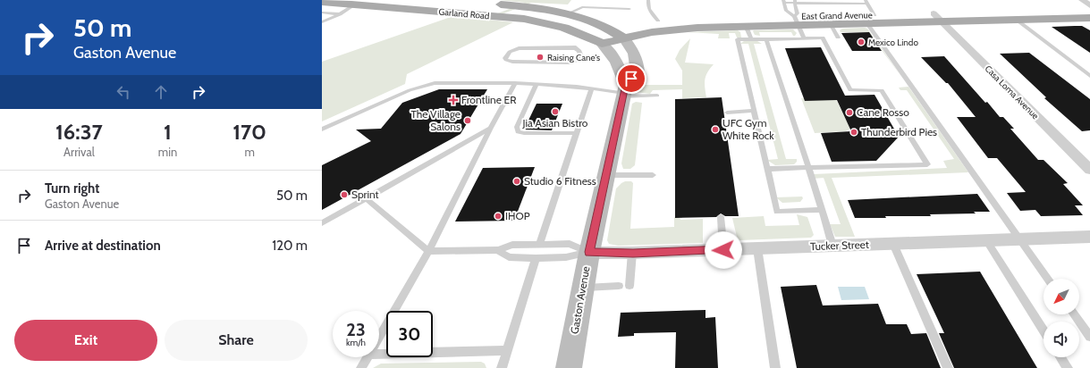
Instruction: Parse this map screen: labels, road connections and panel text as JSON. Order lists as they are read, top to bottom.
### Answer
{
  "streets": {
    "main road": ["Garland Road", "East Grand Avenue"],
    "street": ["Casa Loma Avenue", "Tucker Street", "Gaston Avenue"]
  },
  "crossings": [
    ["Garland Road", "East Grand Avenue"],
    ["Garland Road", "Gaston Avenue"],
    ["East Grand Avenue", "Casa Loma Avenue"],
    ["East Grand Avenue", "Gaston Avenue"],
    ["Tucker Street", "Gaston Avenue"]
  ],
  "places": {
    "other": [
      "Mexico Lindo",
      "Raising Cane's",
      "Jia Asian Bistro",
      "Cane Rosso",
      "The Village Salons",
      "UFC Gym White Rock",
      "Thunderbird Pies",
      "Studio 6 Fitness",
      "Sprint",
      "IHOP"
    ],
    "health": ["Frontline ER"]
  },
  "north": "bottom left",
  "page": {
    "turn": ["50 m", "Gaston Avenue"],
    "eta": [
      "16:37",
      "Arrival",
      "1",
      "min",
      "170",
      "m"
    ],
    "list": [
      {
        "name": "Turn right",
        "note": "Gaston Avenue",
        "value": "50 m"
      },
      {
        "name": "Arrive at destination",
        "value": "120 m"
      }
    ],
    "speed": "23 km/h",
    "limit": "30",
    "buttons": ["Exit", "Share"]
  }
}
